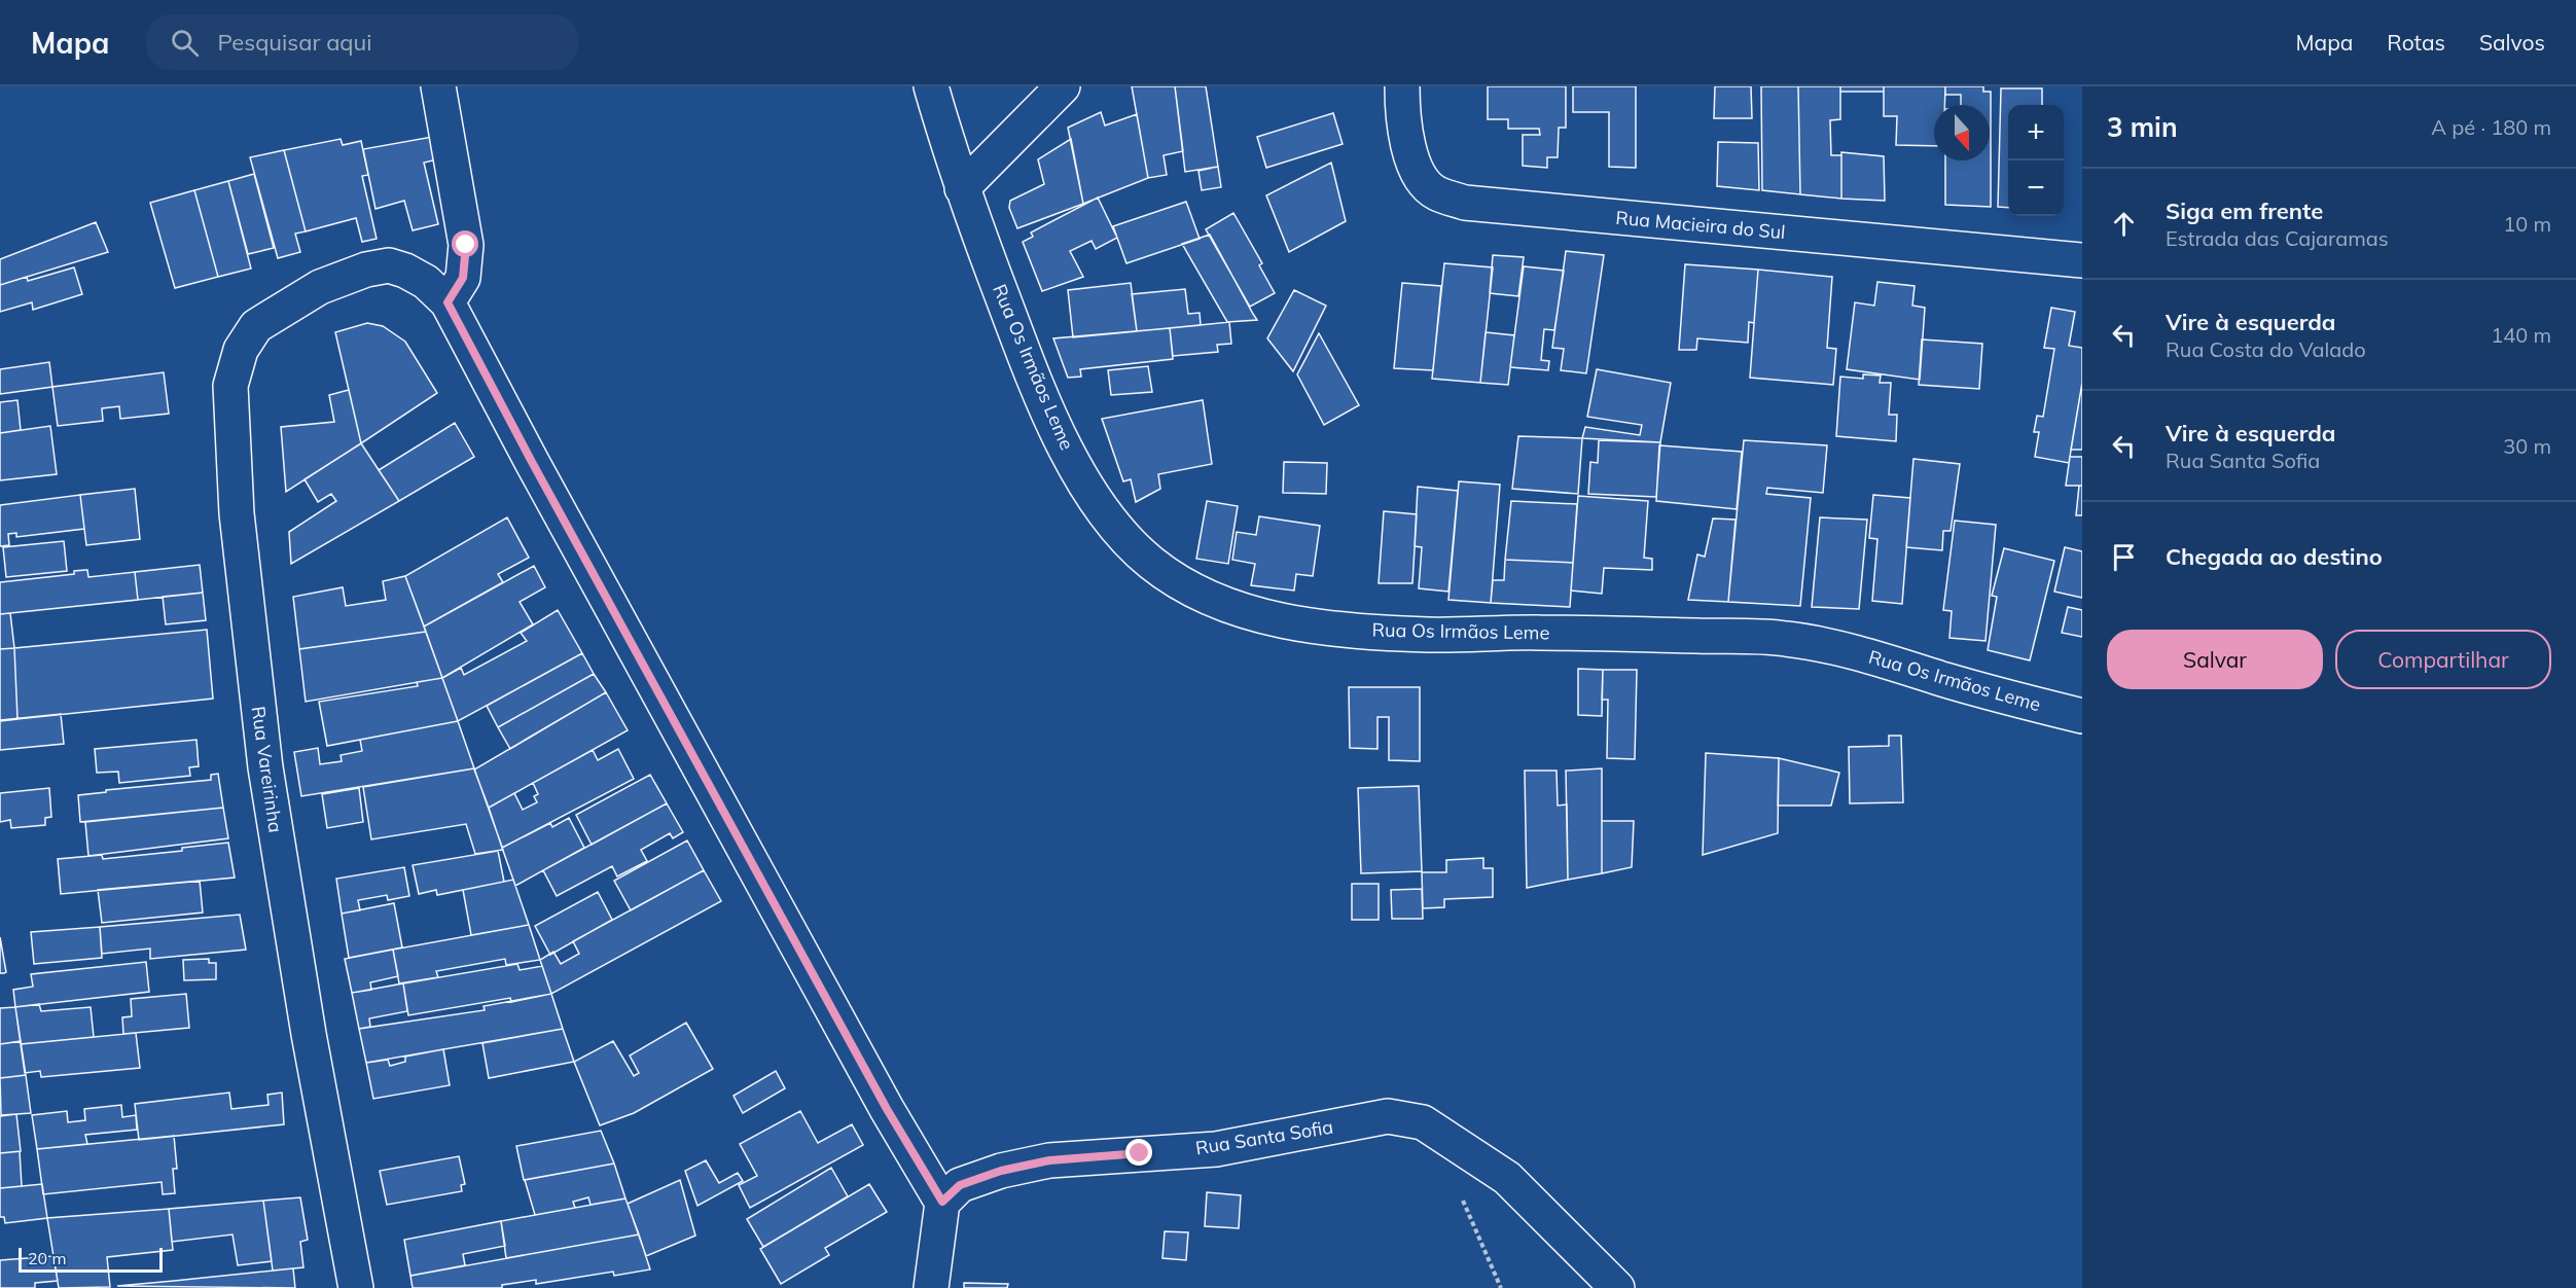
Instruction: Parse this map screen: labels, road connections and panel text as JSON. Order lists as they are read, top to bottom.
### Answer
{
  "streets": {
    "street": [
      "Rua Macieira do Sul",
      "Rua Os Irmãos Leme",
      "Rua Vareirinha",
      "Rua Santa Sofia"
    ]
  },
  "crossings": [
    ["Rua Vareirinha", "Rua Santa Sofia"]
  ],
  "scale_bar": "20 m",
  "north": "bottom",
  "page": {
    "header": "Mapa",
    "search": "Pesquisar aqui",
    "nav": ["Mapa", "Rotas", "Salvos"],
    "heading": ["3 min", "A pé · 180 m"],
    "map_buttons": ["+", "−"],
    "list": [
      ["Siga em frente", "Estrada das Cajaramas", "10 m"],
      ["Vire à esquerda", "Rua Costa do Valado", "140 m"],
      ["Vire à esquerda", "Rua Santa Sofia", "30 m"],
      "Chegada ao destino"
    ],
    "buttons": ["Salvar", "Compartilhar"],
    "scale": "20 m"
  }
}
